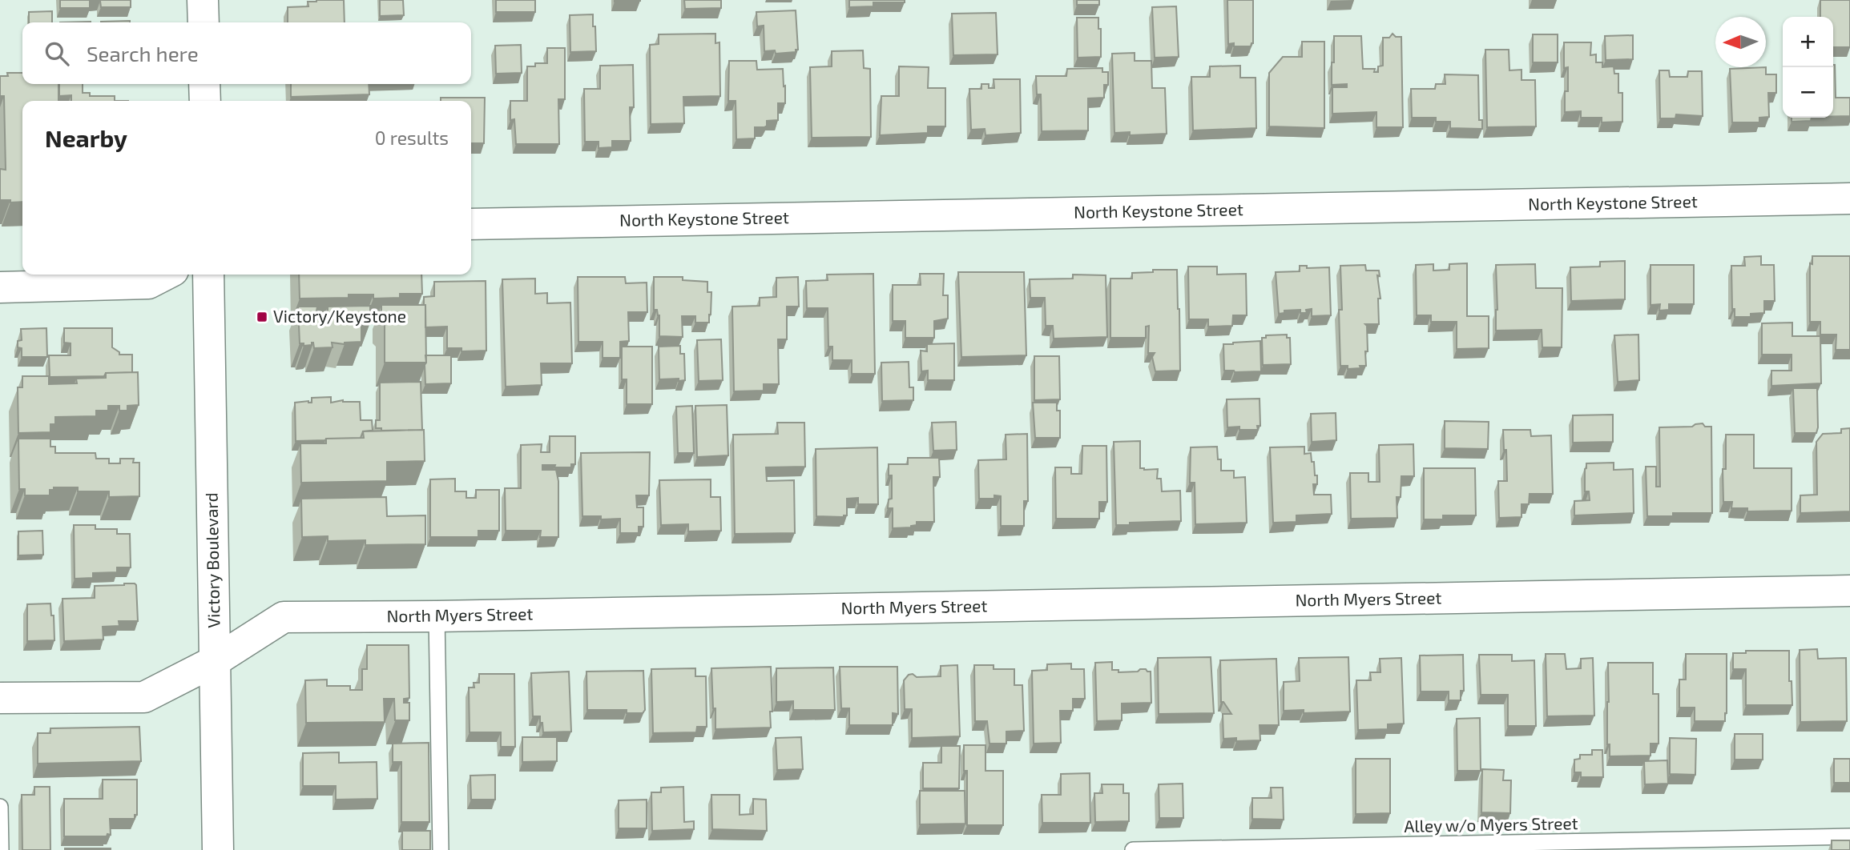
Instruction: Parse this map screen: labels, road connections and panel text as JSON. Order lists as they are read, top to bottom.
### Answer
{
  "streets": {
    "street": ["North Keystone Street", "Victory Boulevard", "North Myers Street"],
    "lane": ["Alley w/o Myers Street"]
  },
  "crossings": [
    ["Victory Boulevard", "North Myers Street"]
  ],
  "places": {
    "transit": ["Victory/Keystone"]
  },
  "north": "left",
  "page": {
    "map_buttons": ["+", "−"],
    "search": "Search here",
    "heading": ["Nearby", "0 results"]
  }
}
